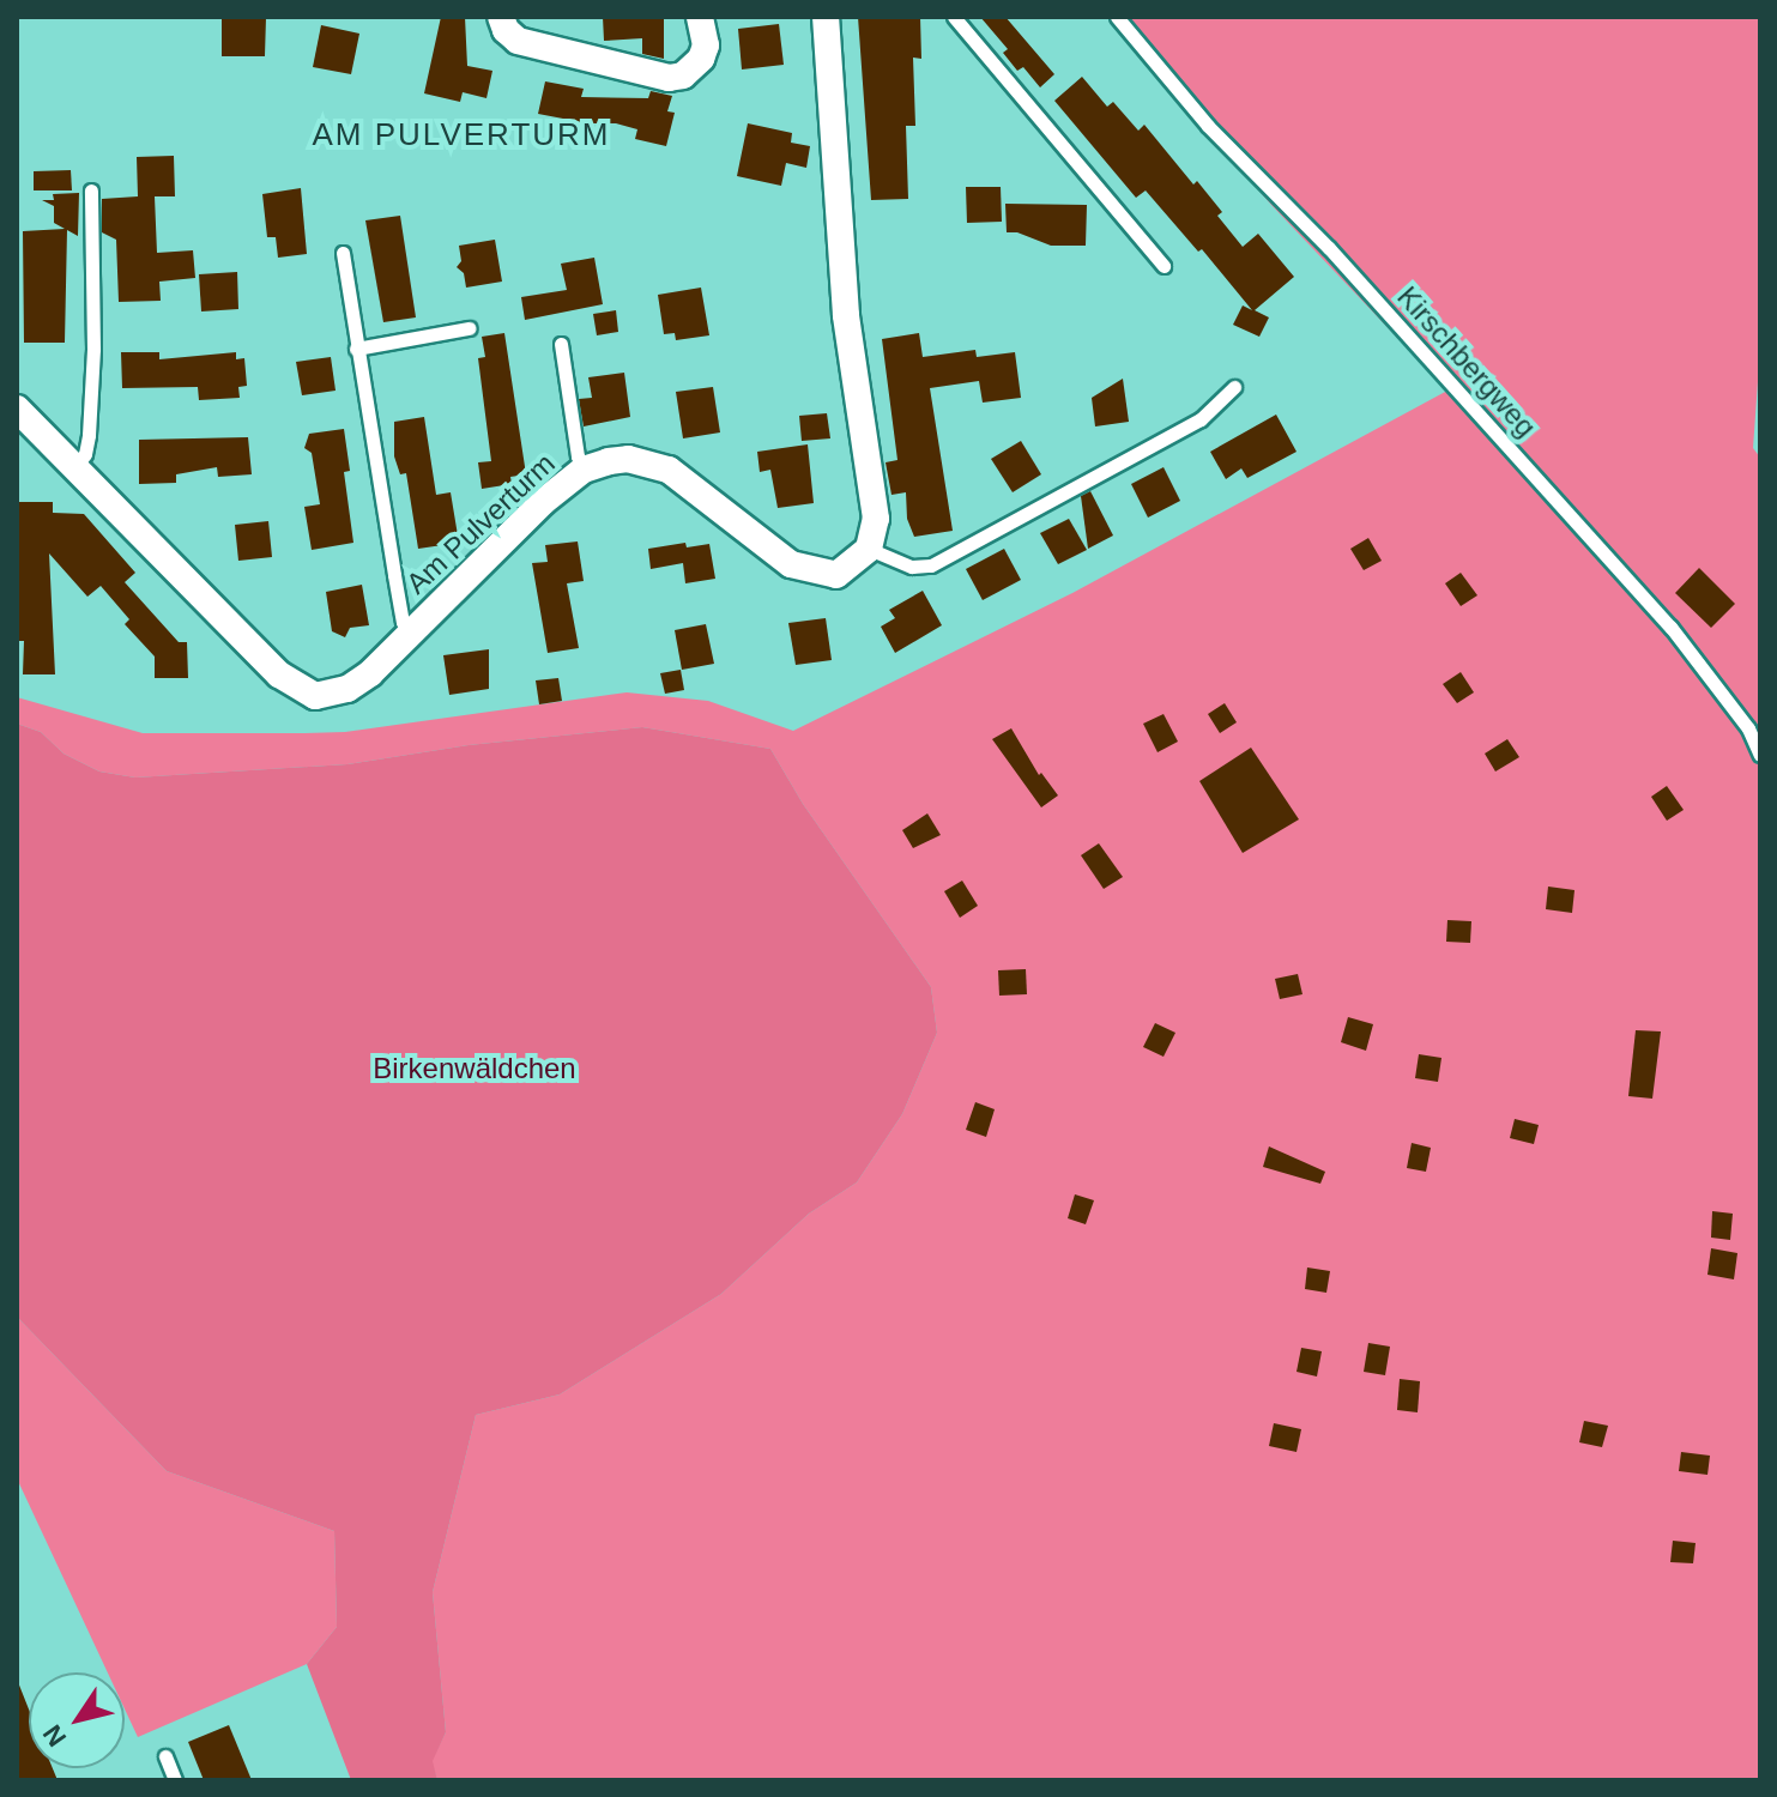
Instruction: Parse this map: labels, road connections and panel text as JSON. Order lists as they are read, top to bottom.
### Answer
{
  "streets": {
    "street": ["Am Pulverturm"],
    "lane": ["Kirschbergweg"]
  },
  "districts": ["AM PULVERTURM"],
  "parks": ["Birkenwäldchen"],
  "north": "bottom left"
}
